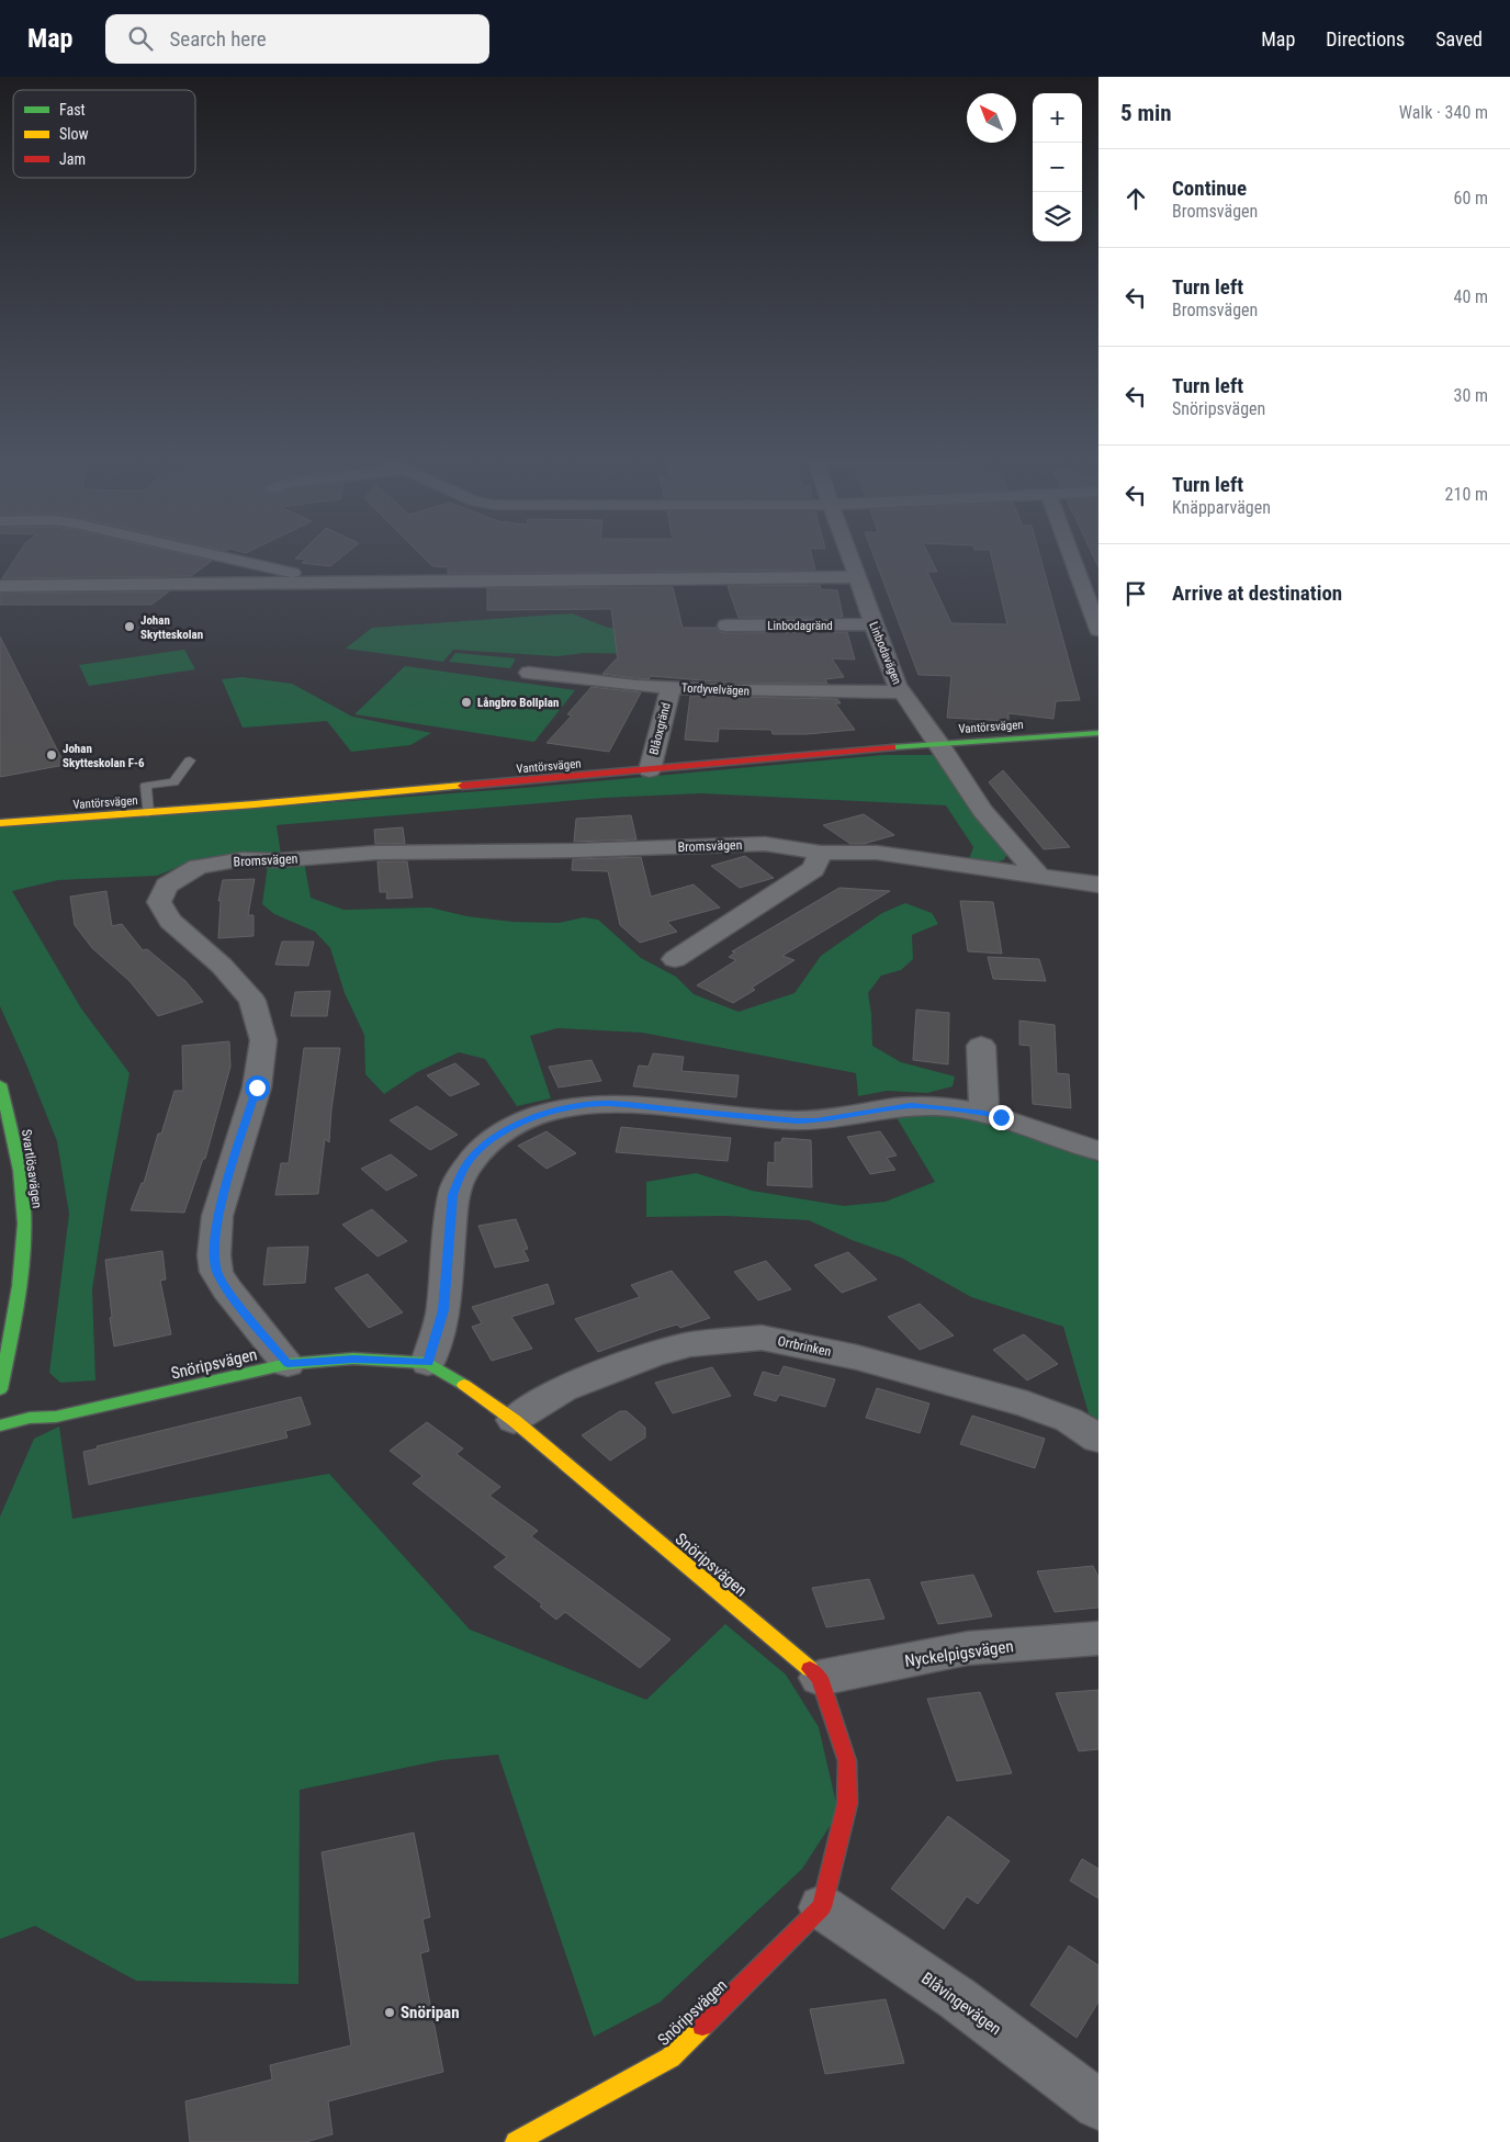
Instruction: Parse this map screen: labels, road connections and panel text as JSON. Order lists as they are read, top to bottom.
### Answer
{
  "streets": {
    "street": [
      "Linbodagränd",
      "Linbodavägen",
      "Tordyvelvägen",
      "Vantörsvägen",
      "Blåoxgränd",
      "Bromsvägen",
      "Svartlösavägen",
      "Orrbrinken",
      "Snöripsvägen",
      "Nyckelpigsvägen",
      "Blåvingevägen"
    ]
  },
  "crossings": [
    ["Linbodagränd", "Linbodavägen"],
    ["Linbodavägen", "Tordyvelvägen"],
    ["Linbodavägen", "Vantörsvägen"],
    ["Linbodavägen", "Bromsvägen"],
    ["Tordyvelvägen", "Blåoxgränd"],
    ["Vantörsvägen", "Blåoxgränd"],
    ["Bromsvägen", "Snöripsvägen"],
    ["Orrbrinken", "Snöripsvägen"],
    ["Snöripsvägen", "Nyckelpigsvägen"],
    ["Snöripsvägen", "Blåvingevägen"]
  ],
  "places": [
    "Johan Skytteskolan",
    "Långbro Bollplan",
    "Johan Skytteskolan F-6",
    "Snöripan"
  ],
  "legend": ["Fast", "Slow", "Jam"],
  "north": "top left",
  "page": {
    "header": "Map",
    "search": "Search here",
    "nav": ["Map", "Directions", "Saved"],
    "heading": ["5 min", "Walk · 340 m"],
    "map_buttons": ["+", "−"],
    "list": [
      ["Continue", "Bromsvägen", "60 m"],
      ["Turn left", "Bromsvägen", "40 m"],
      ["Turn left", "Snöripsvägen", "30 m"],
      ["Turn left", "Knäpparvägen", "210 m"],
      "Arrive at destination"
    ]
  }
}
